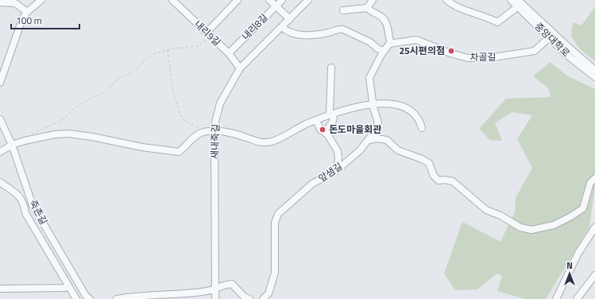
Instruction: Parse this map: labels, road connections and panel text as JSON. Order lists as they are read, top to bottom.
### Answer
{
  "streets": {
    "street": [
      "내리8길",
      "내리9길",
      "중앙대학로",
      "차골길",
      "새내죽길",
      "앞샘길",
      "죽촌길"
    ]
  },
  "crossings": [
    ["내리8길", "내리9길"],
    ["내리9길", "새내죽길"],
    ["중앙대학로", "차골길"],
    ["차골길", "앞샘길"]
  ],
  "places": ["25시편의점", "돈도마을회관"],
  "scale_bar": "100 m",
  "north": "top"
}
